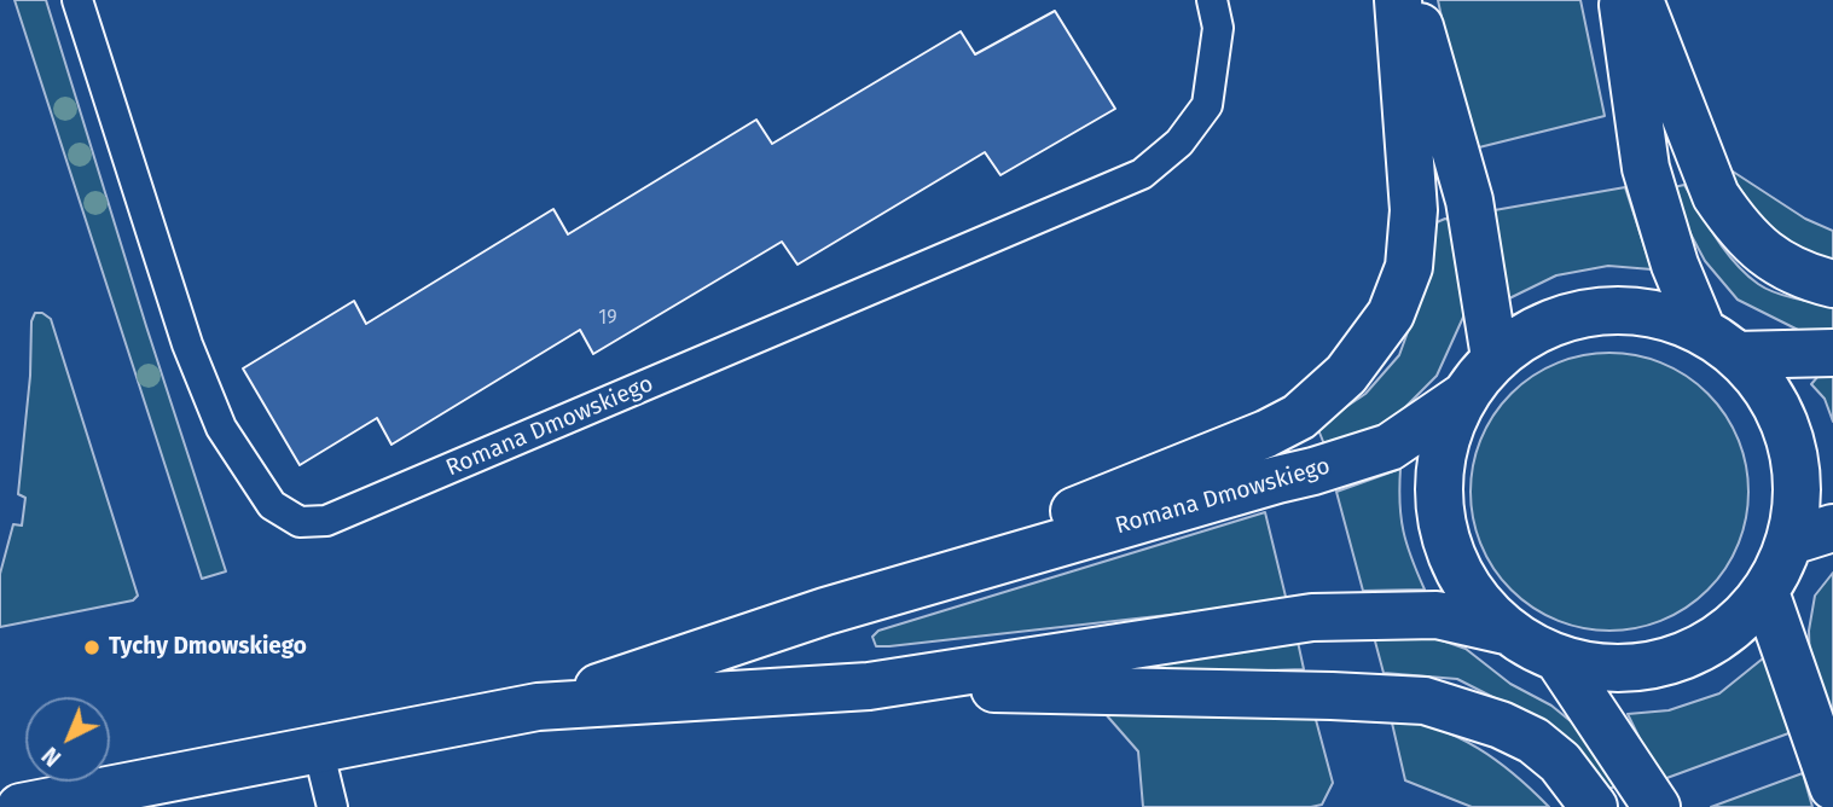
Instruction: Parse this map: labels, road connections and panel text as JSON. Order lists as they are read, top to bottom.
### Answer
{
  "streets": {
    "street": ["Romana Dmowskiego"]
  },
  "places": ["Tychy Dmowskiego"],
  "house_numbers": ["19"],
  "north": "bottom left"
}
